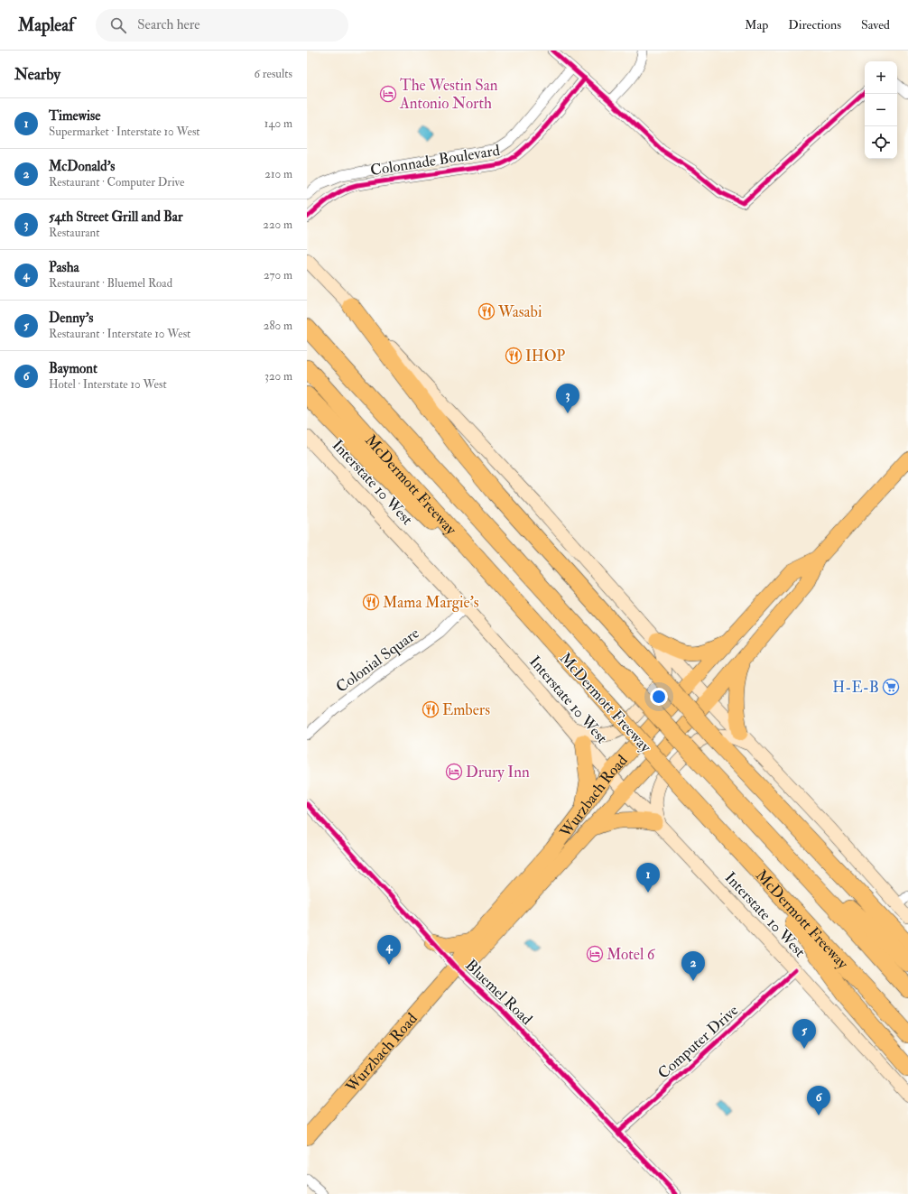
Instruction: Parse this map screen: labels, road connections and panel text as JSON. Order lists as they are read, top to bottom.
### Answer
{
  "streets": {
    "highway": ["McDermott Freeway"],
    "main road": ["Interstate 10 West", "Wurzbach Road"],
    "street": [
      "Colonnade Boulevard",
      "Colonial Square",
      "Bluemel Road",
      "Computer Drive"
    ]
  },
  "crossings": [
    ["Interstate 10 West", "Colonial Square"],
    ["Interstate 10 West", "Wurzbach Road"],
    ["Interstate 10 West", "Computer Drive"],
    ["Wurzbach Road", "Bluemel Road"],
    ["Bluemel Road", "Computer Drive"]
  ],
  "places": {
    "hotel": ["The Westin San Antonio North", "Drury Inn", "Motel 6"],
    "restaurant": [
      "Wasabi",
      "IHOP",
      "Mama Margie's",
      "Embers"
    ],
    "supermarket": ["H-E-B"]
  },
  "page": {
    "header": "Mapleaf",
    "search": "Search here",
    "nav": ["Map", "Directions", "Saved"],
    "heading": ["Nearby", "6 results"],
    "map_buttons": ["+", "−"],
    "list": [
      {
        "mark": "1",
        "name": "Timewise",
        "note": "Supermarket · Interstate 10 West",
        "value": "140 m"
      },
      {
        "mark": "2",
        "name": "McDonald's",
        "note": "Restaurant · Computer Drive",
        "value": "210 m"
      },
      {
        "mark": "3",
        "name": "54th Street Grill and Bar",
        "note": "Restaurant",
        "value": "220 m"
      },
      {
        "mark": "4",
        "name": "Pasha",
        "note": "Restaurant · Bluemel Road",
        "value": "270 m"
      },
      {
        "mark": "5",
        "name": "Denny's",
        "note": "Restaurant · Interstate 10 West",
        "value": "280 m"
      },
      {
        "mark": "6",
        "name": "Baymont",
        "note": "Hotel · Interstate 10 West",
        "value": "320 m"
      }
    ],
    "pins": [
      "3",
      "1",
      "4",
      "2",
      "5",
      "6"
    ]
  }
}
